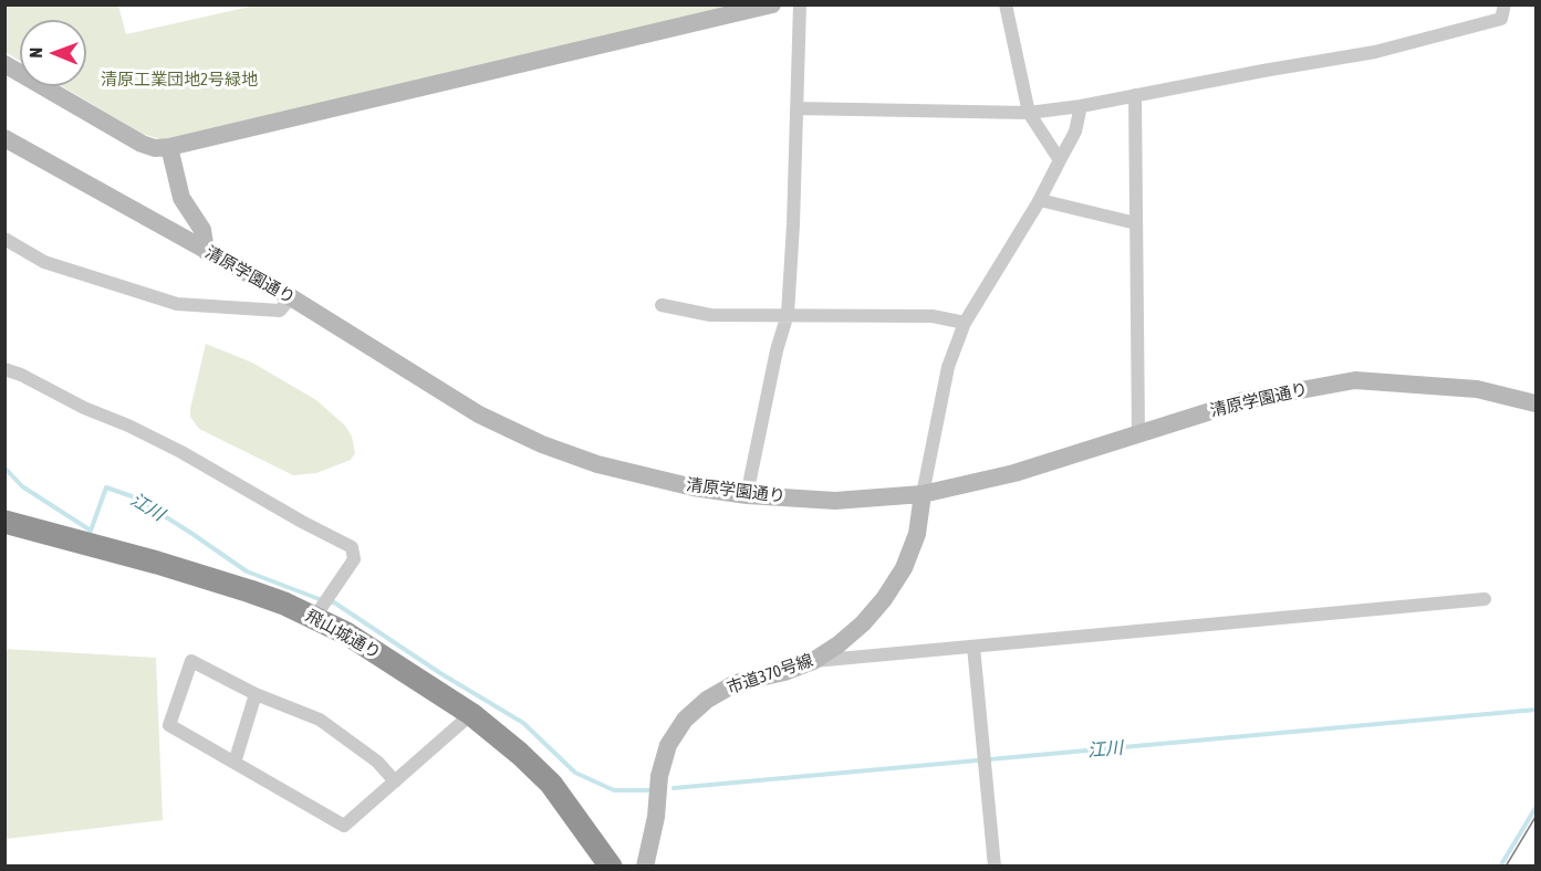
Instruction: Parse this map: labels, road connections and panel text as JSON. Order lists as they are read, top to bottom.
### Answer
{
  "streets": {
    "highway": ["飛山城通り"],
    "street": ["清原学園通り", "市道370号線"]
  },
  "crossings": [
    ["清原学園通り", "市道370号線"]
  ],
  "water": ["江川"],
  "parks": ["清原工業団地2号緑地"],
  "north": "left"
}
